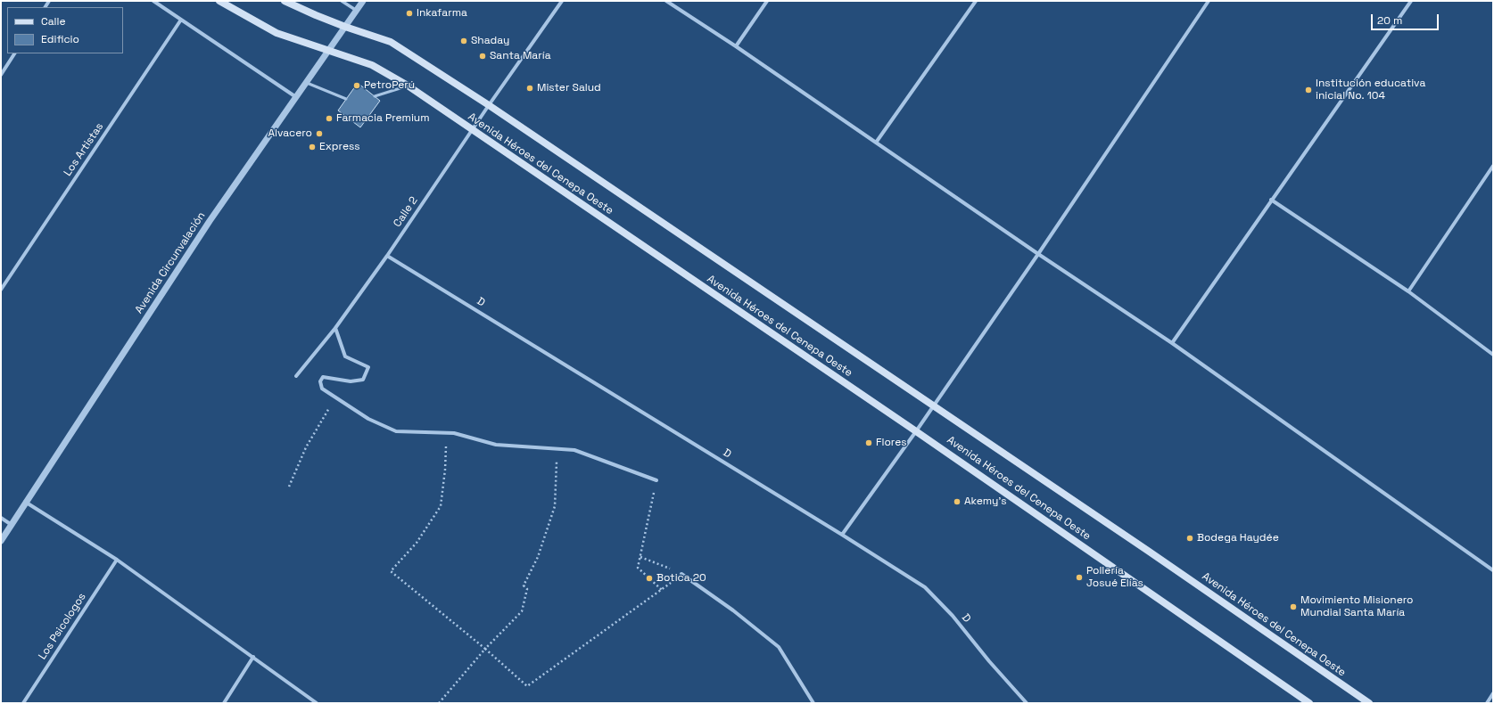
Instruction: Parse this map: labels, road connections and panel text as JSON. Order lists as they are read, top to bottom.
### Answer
{
  "streets": {
    "main road": ["Avenida Héroes del Cenepa Oeste"],
    "street": [
      "Los Artistas",
      "Calle 2",
      "Avenida Circunvalación",
      "D",
      "Los Psicologos"
    ]
  },
  "crossings": [
    ["Avenida Héroes del Cenepa Oeste", "Calle 2"],
    ["Avenida Héroes del Cenepa Oeste", "Avenida Circunvalación"],
    ["Calle 2", "D"]
  ],
  "places": [
    "Inkafarma",
    "Shaday",
    "Santa María",
    "PetroPerú",
    "Mister Salud",
    "Institución educativa inicial No. 104",
    "Farmacia Premium",
    "Alvacero",
    "Express",
    "Flores",
    "Akemy's",
    "Bodega Haydée",
    "Pollería Josué Elías",
    "Botica 20",
    "Movimiento Misionero Mundial Santa María"
  ],
  "legend": ["Calle", "Edificio"],
  "scale_bar": "20 m"
}
